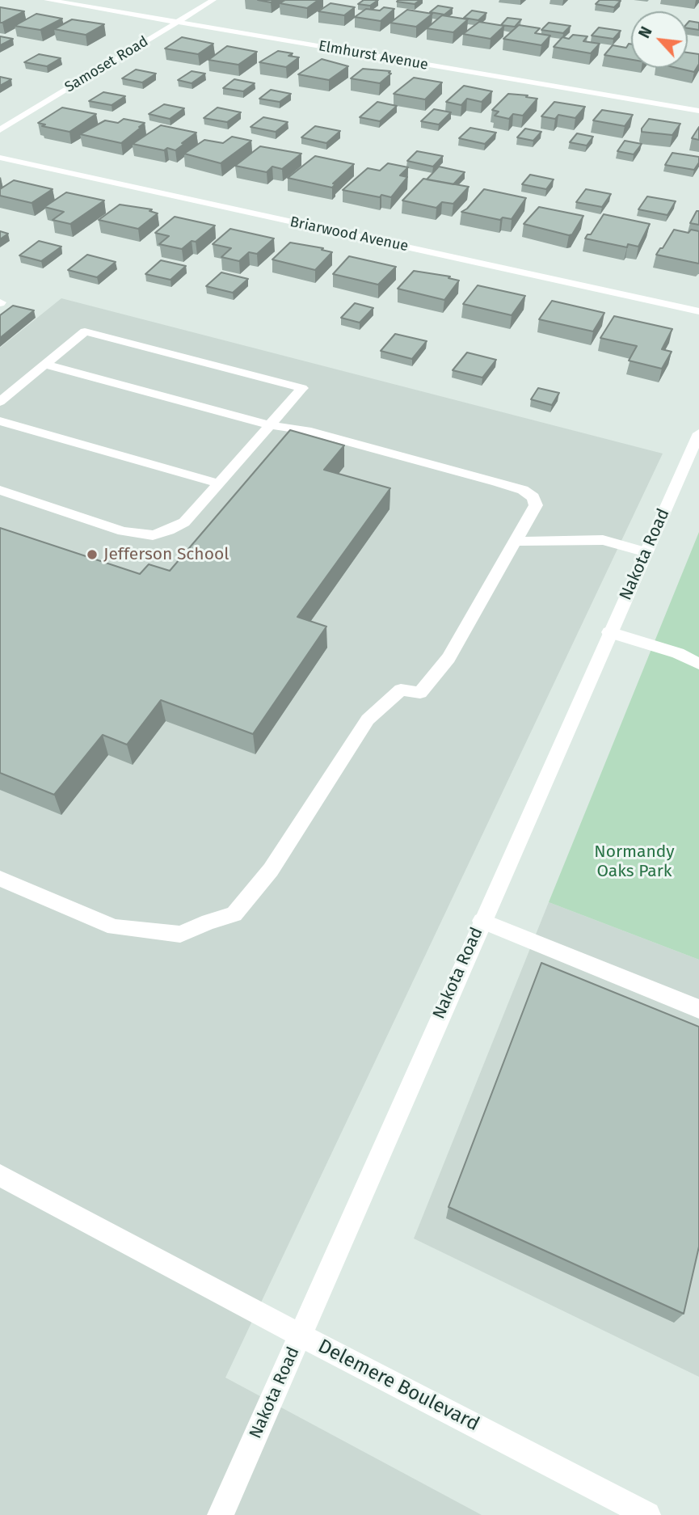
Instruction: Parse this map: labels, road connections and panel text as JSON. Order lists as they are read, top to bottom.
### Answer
{
  "streets": {
    "street": [
      "Elmhurst Avenue",
      "Samoset Road",
      "Briarwood Avenue",
      "Nakota Road",
      "Delemere Boulevard"
    ]
  },
  "crossings": [
    ["Elmhurst Avenue", "Samoset Road"],
    ["Nakota Road", "Delemere Boulevard"]
  ],
  "parks": ["Normandy Oaks Park"],
  "places": ["Jefferson School"],
  "north": "top left"
}
